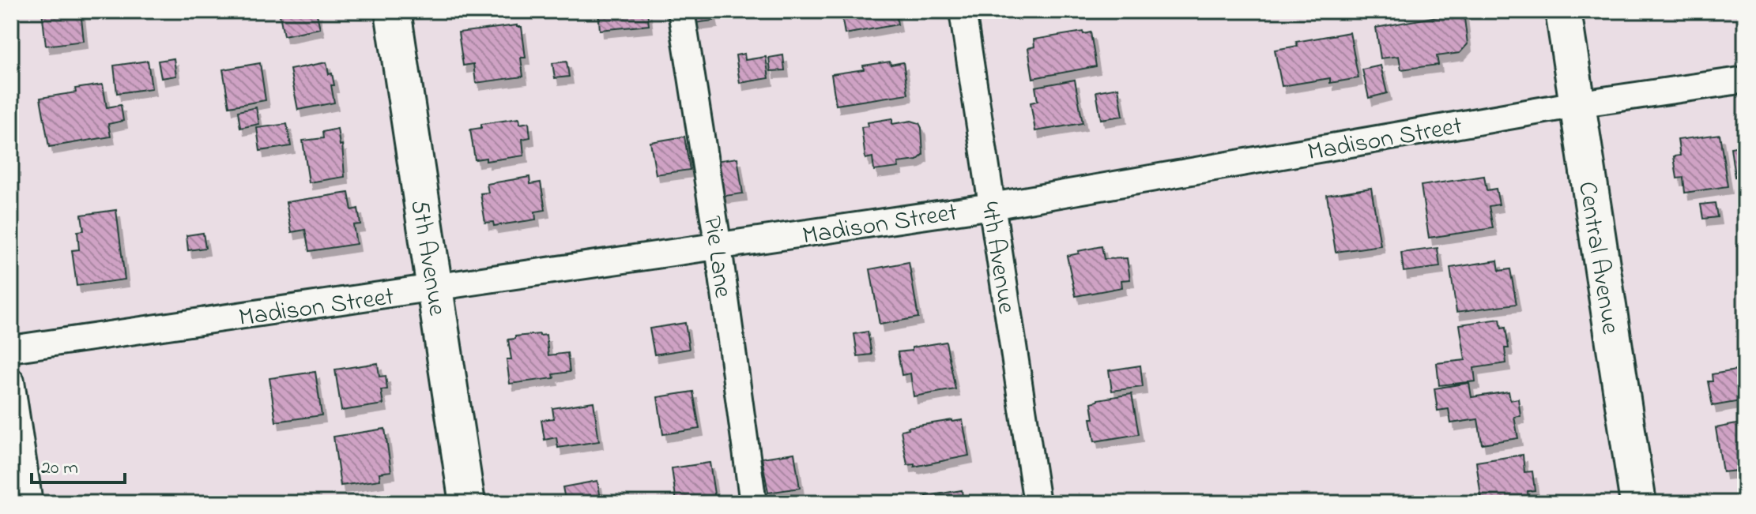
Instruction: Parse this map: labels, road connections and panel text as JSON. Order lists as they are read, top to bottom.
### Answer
{
  "streets": {
    "street": [
      "Madison Street",
      "Pie Lane",
      "5th Avenue",
      "4th Avenue",
      "Central Avenue"
    ]
  },
  "crossings": [
    ["Madison Street", "Pie Lane"],
    ["Madison Street", "5th Avenue"],
    ["Madison Street", "4th Avenue"],
    ["Madison Street", "Central Avenue"]
  ],
  "scale_bar": "20 m"
}
